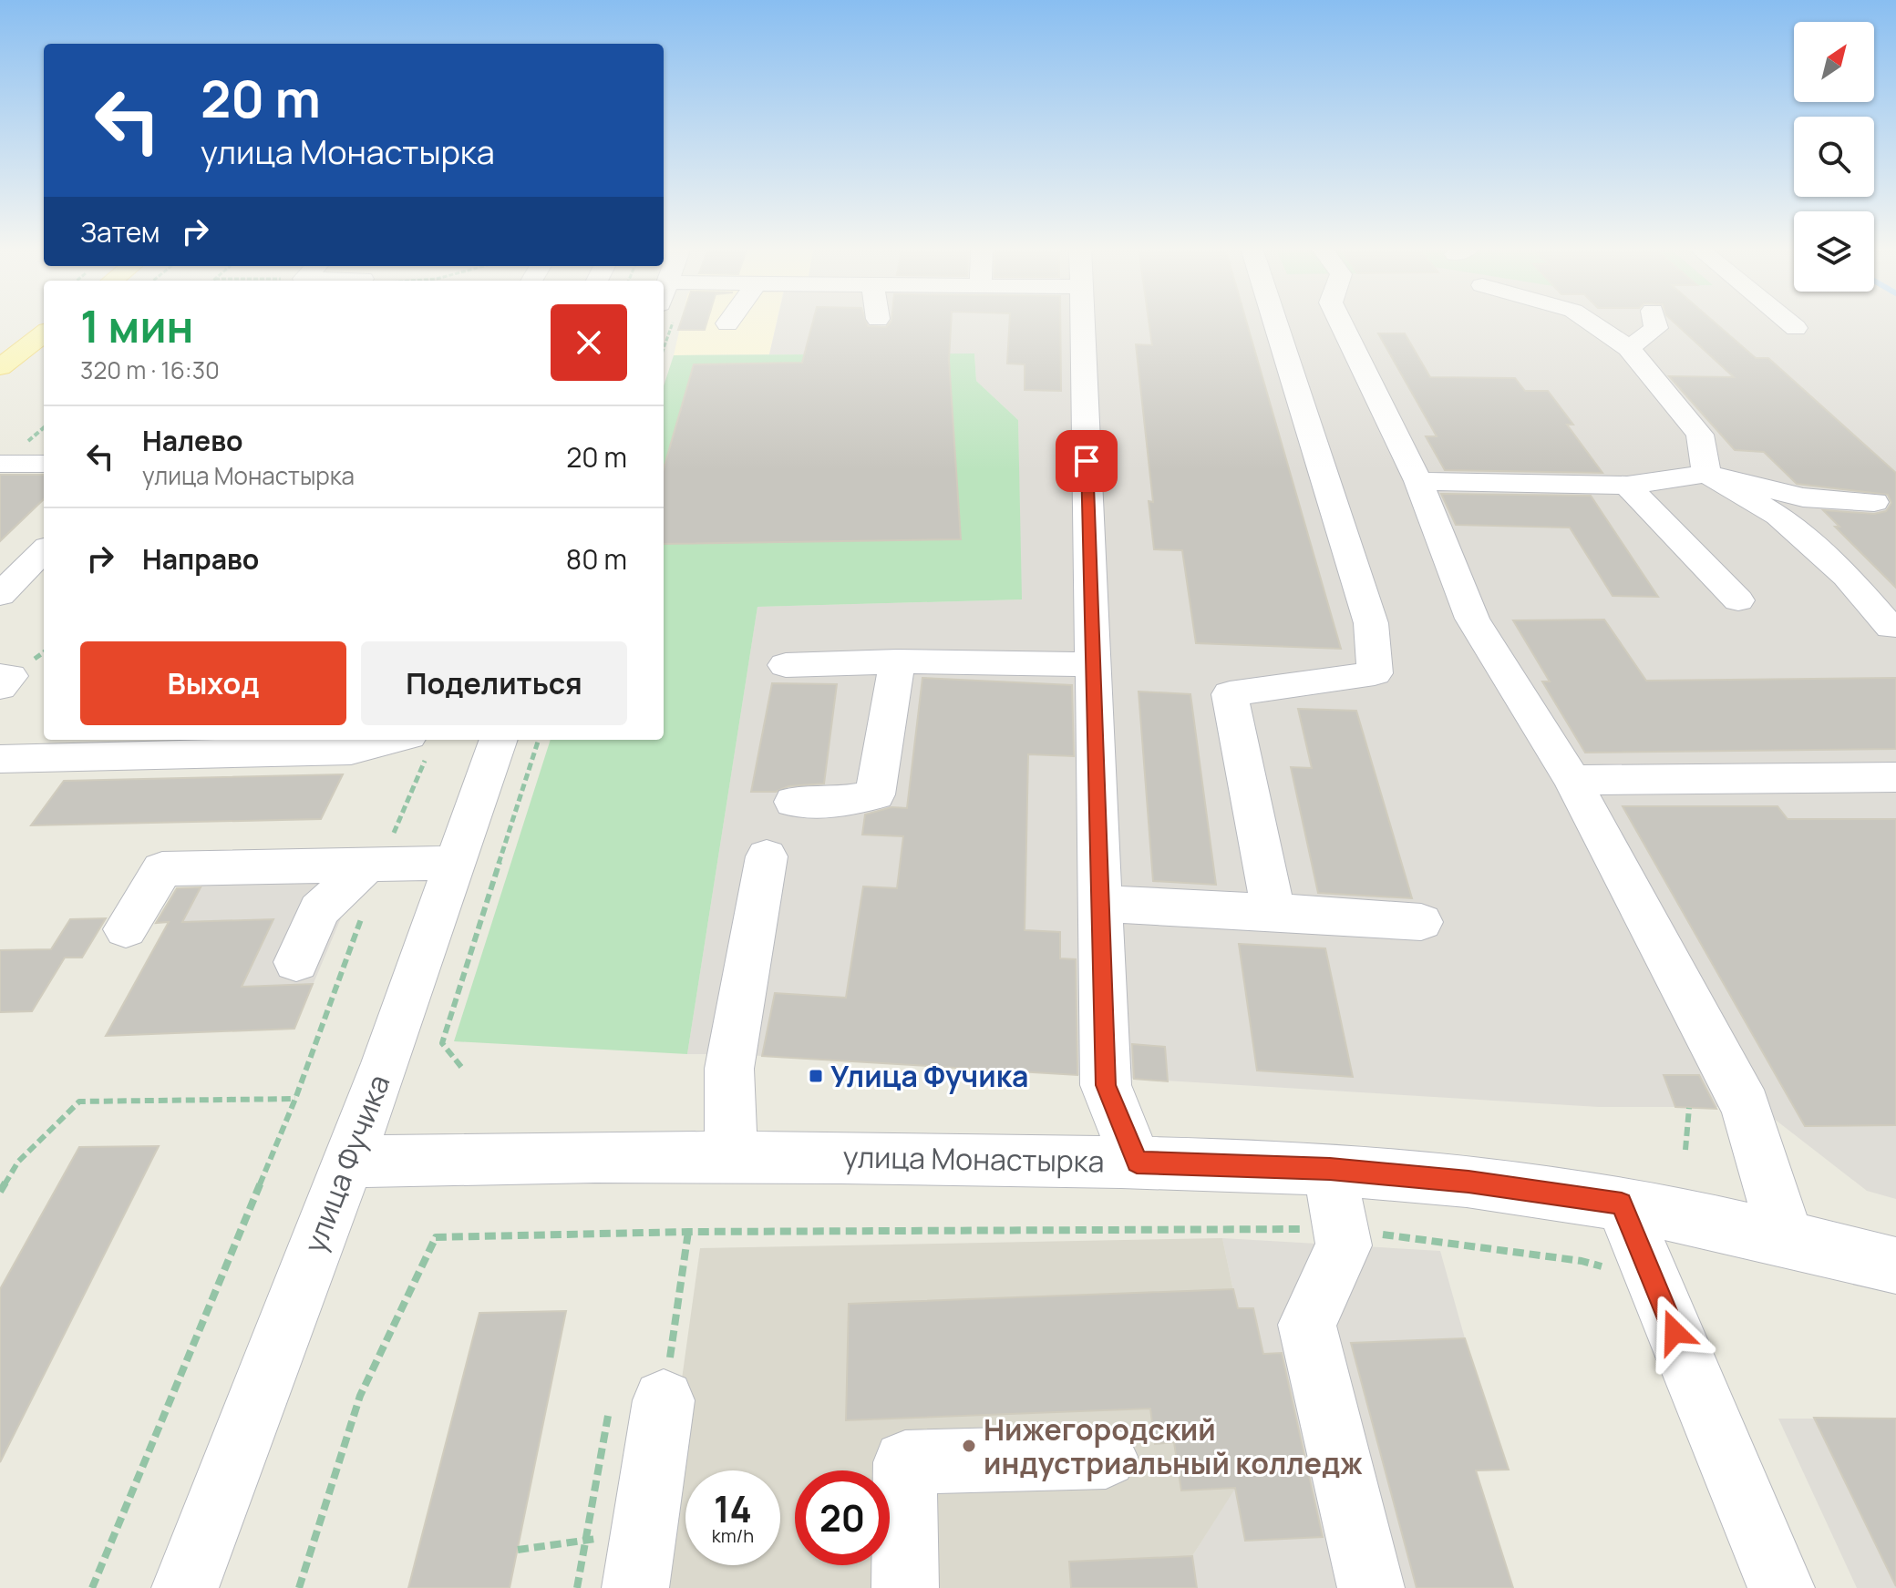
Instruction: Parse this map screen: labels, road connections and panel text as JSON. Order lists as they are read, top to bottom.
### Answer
{
  "streets": {
    "street": ["улица Монастырка", "улица Фучика"]
  },
  "crossings": [
    ["улица Монастырка", "улица Фучика"]
  ],
  "places": {
    "transit": ["Улица Фучика"],
    "other": ["Нижегородский индустриальный колледж"]
  },
  "north": "top right",
  "page": {
    "turn": ["20 m", "улица Монастырка"],
    "then": "Затем",
    "heading": ["1 мин", "320 m · 16:30"],
    "list": [
      {
        "name": "Налево",
        "note": "улица Монастырка",
        "value": "20 m"
      },
      {
        "name": "Направо",
        "value": "80 m"
      }
    ],
    "buttons": ["Выход", "Поделиться"],
    "speed": "14 km/h",
    "limit": "20"
  }
}
